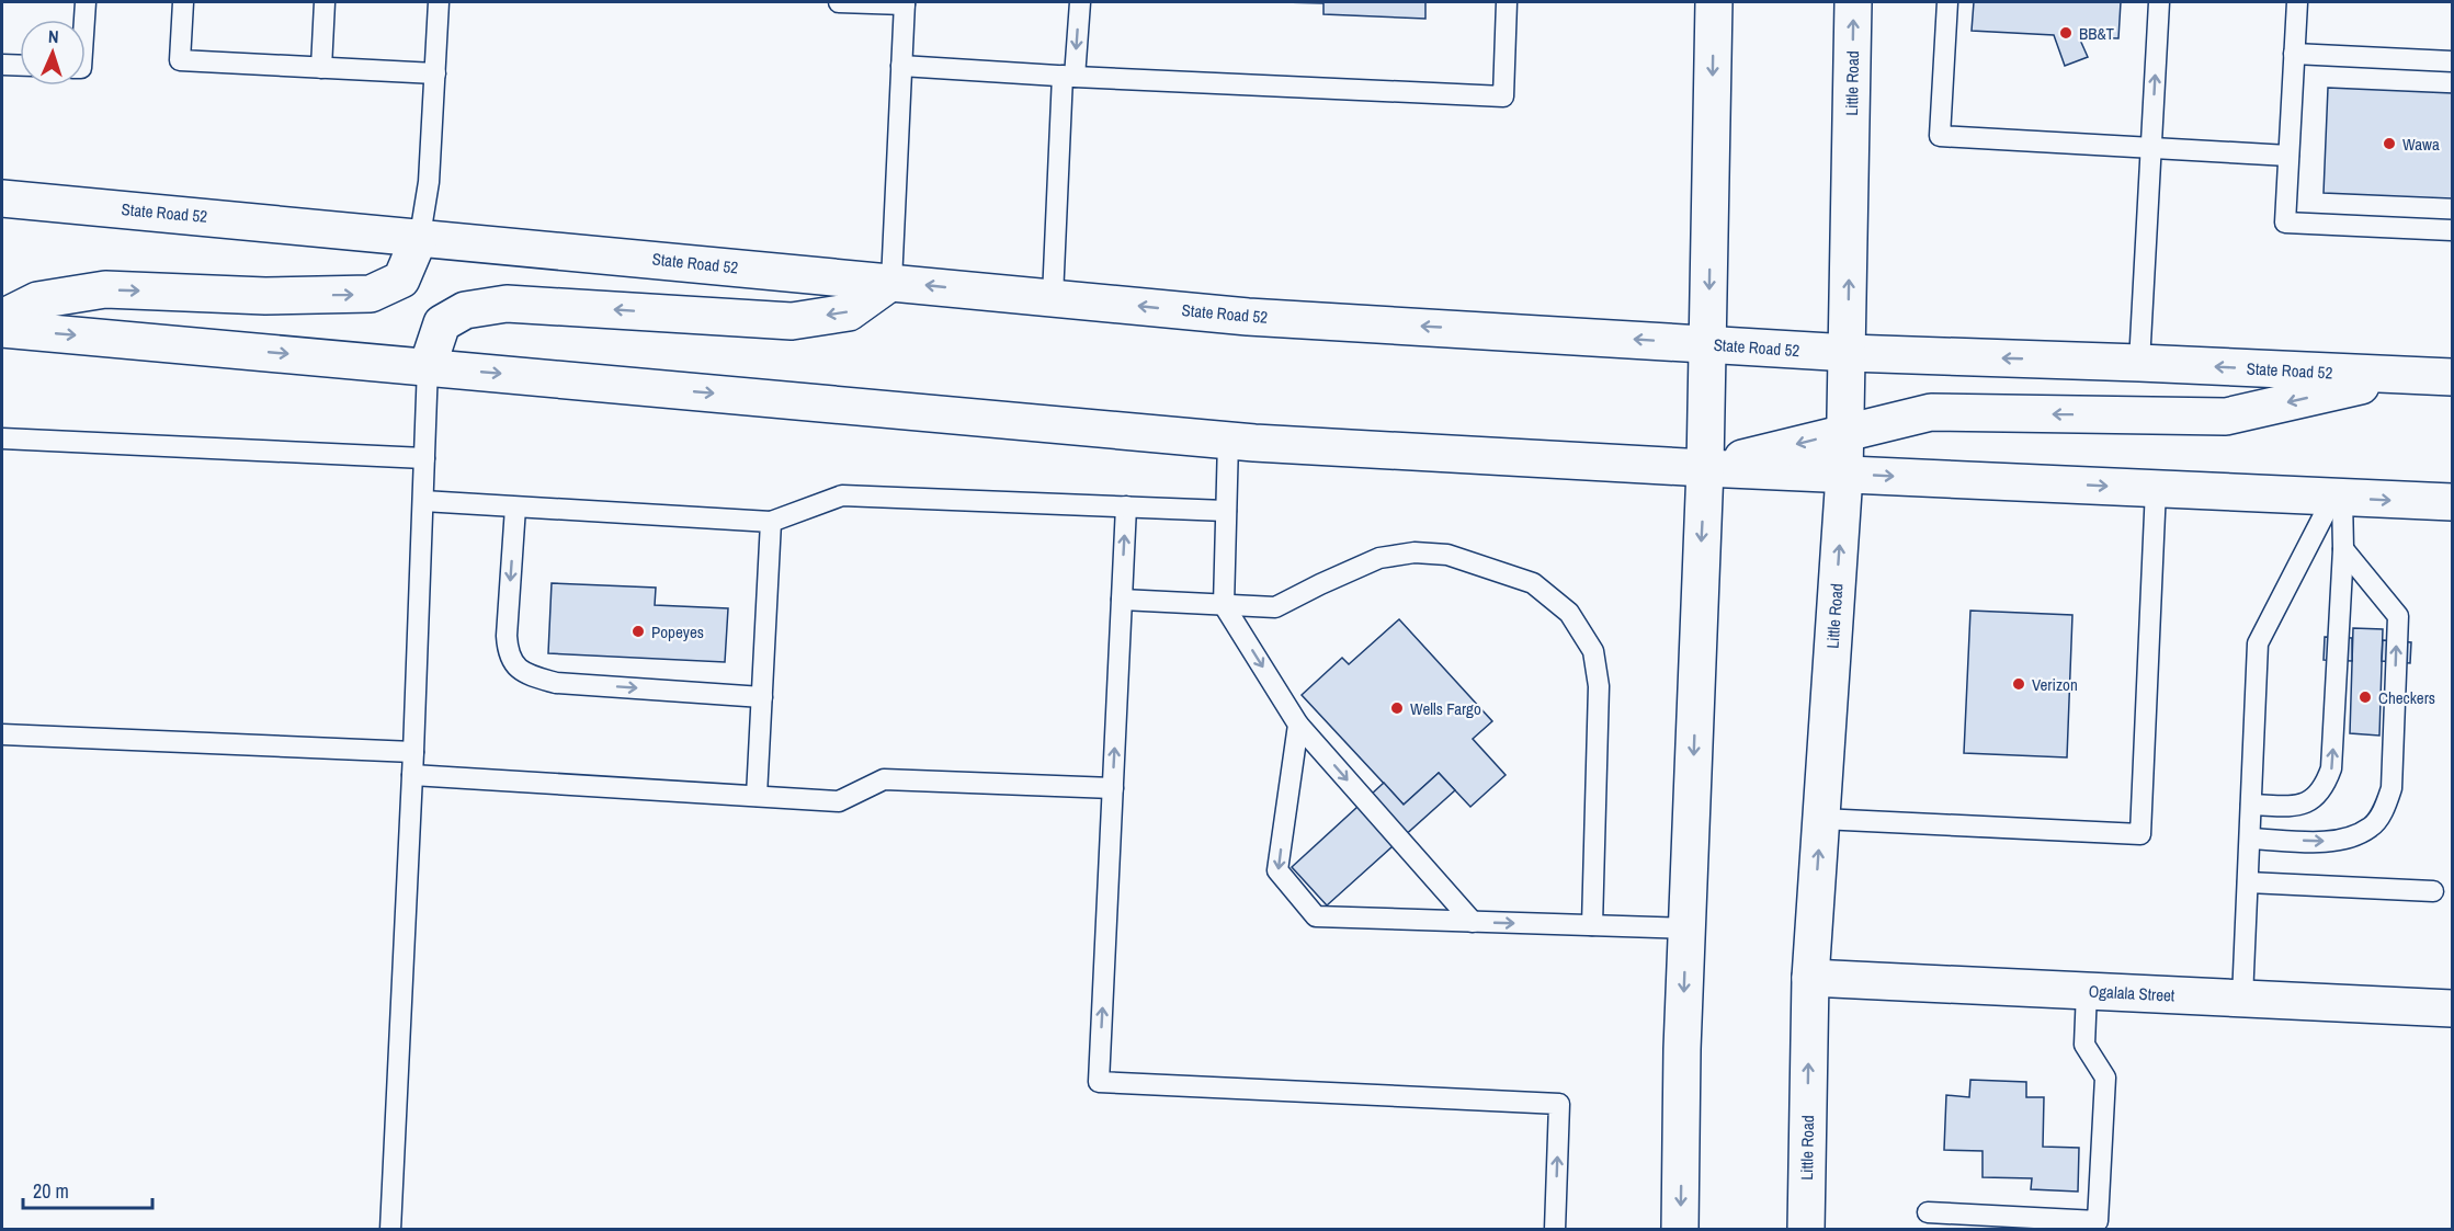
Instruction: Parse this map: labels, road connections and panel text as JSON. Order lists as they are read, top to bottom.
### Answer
{
  "streets": {
    "main road": ["Little Road", "State Road 52", "Ogalala Street"]
  },
  "crossings": [
    ["Little Road", "State Road 52"],
    ["Little Road", "Ogalala Street"]
  ],
  "places": [
    "BB&T",
    "Wawa",
    "Popeyes",
    "Verizon",
    "Checkers",
    "Wells Fargo"
  ],
  "scale_bar": "20 m",
  "north": "top"
}
